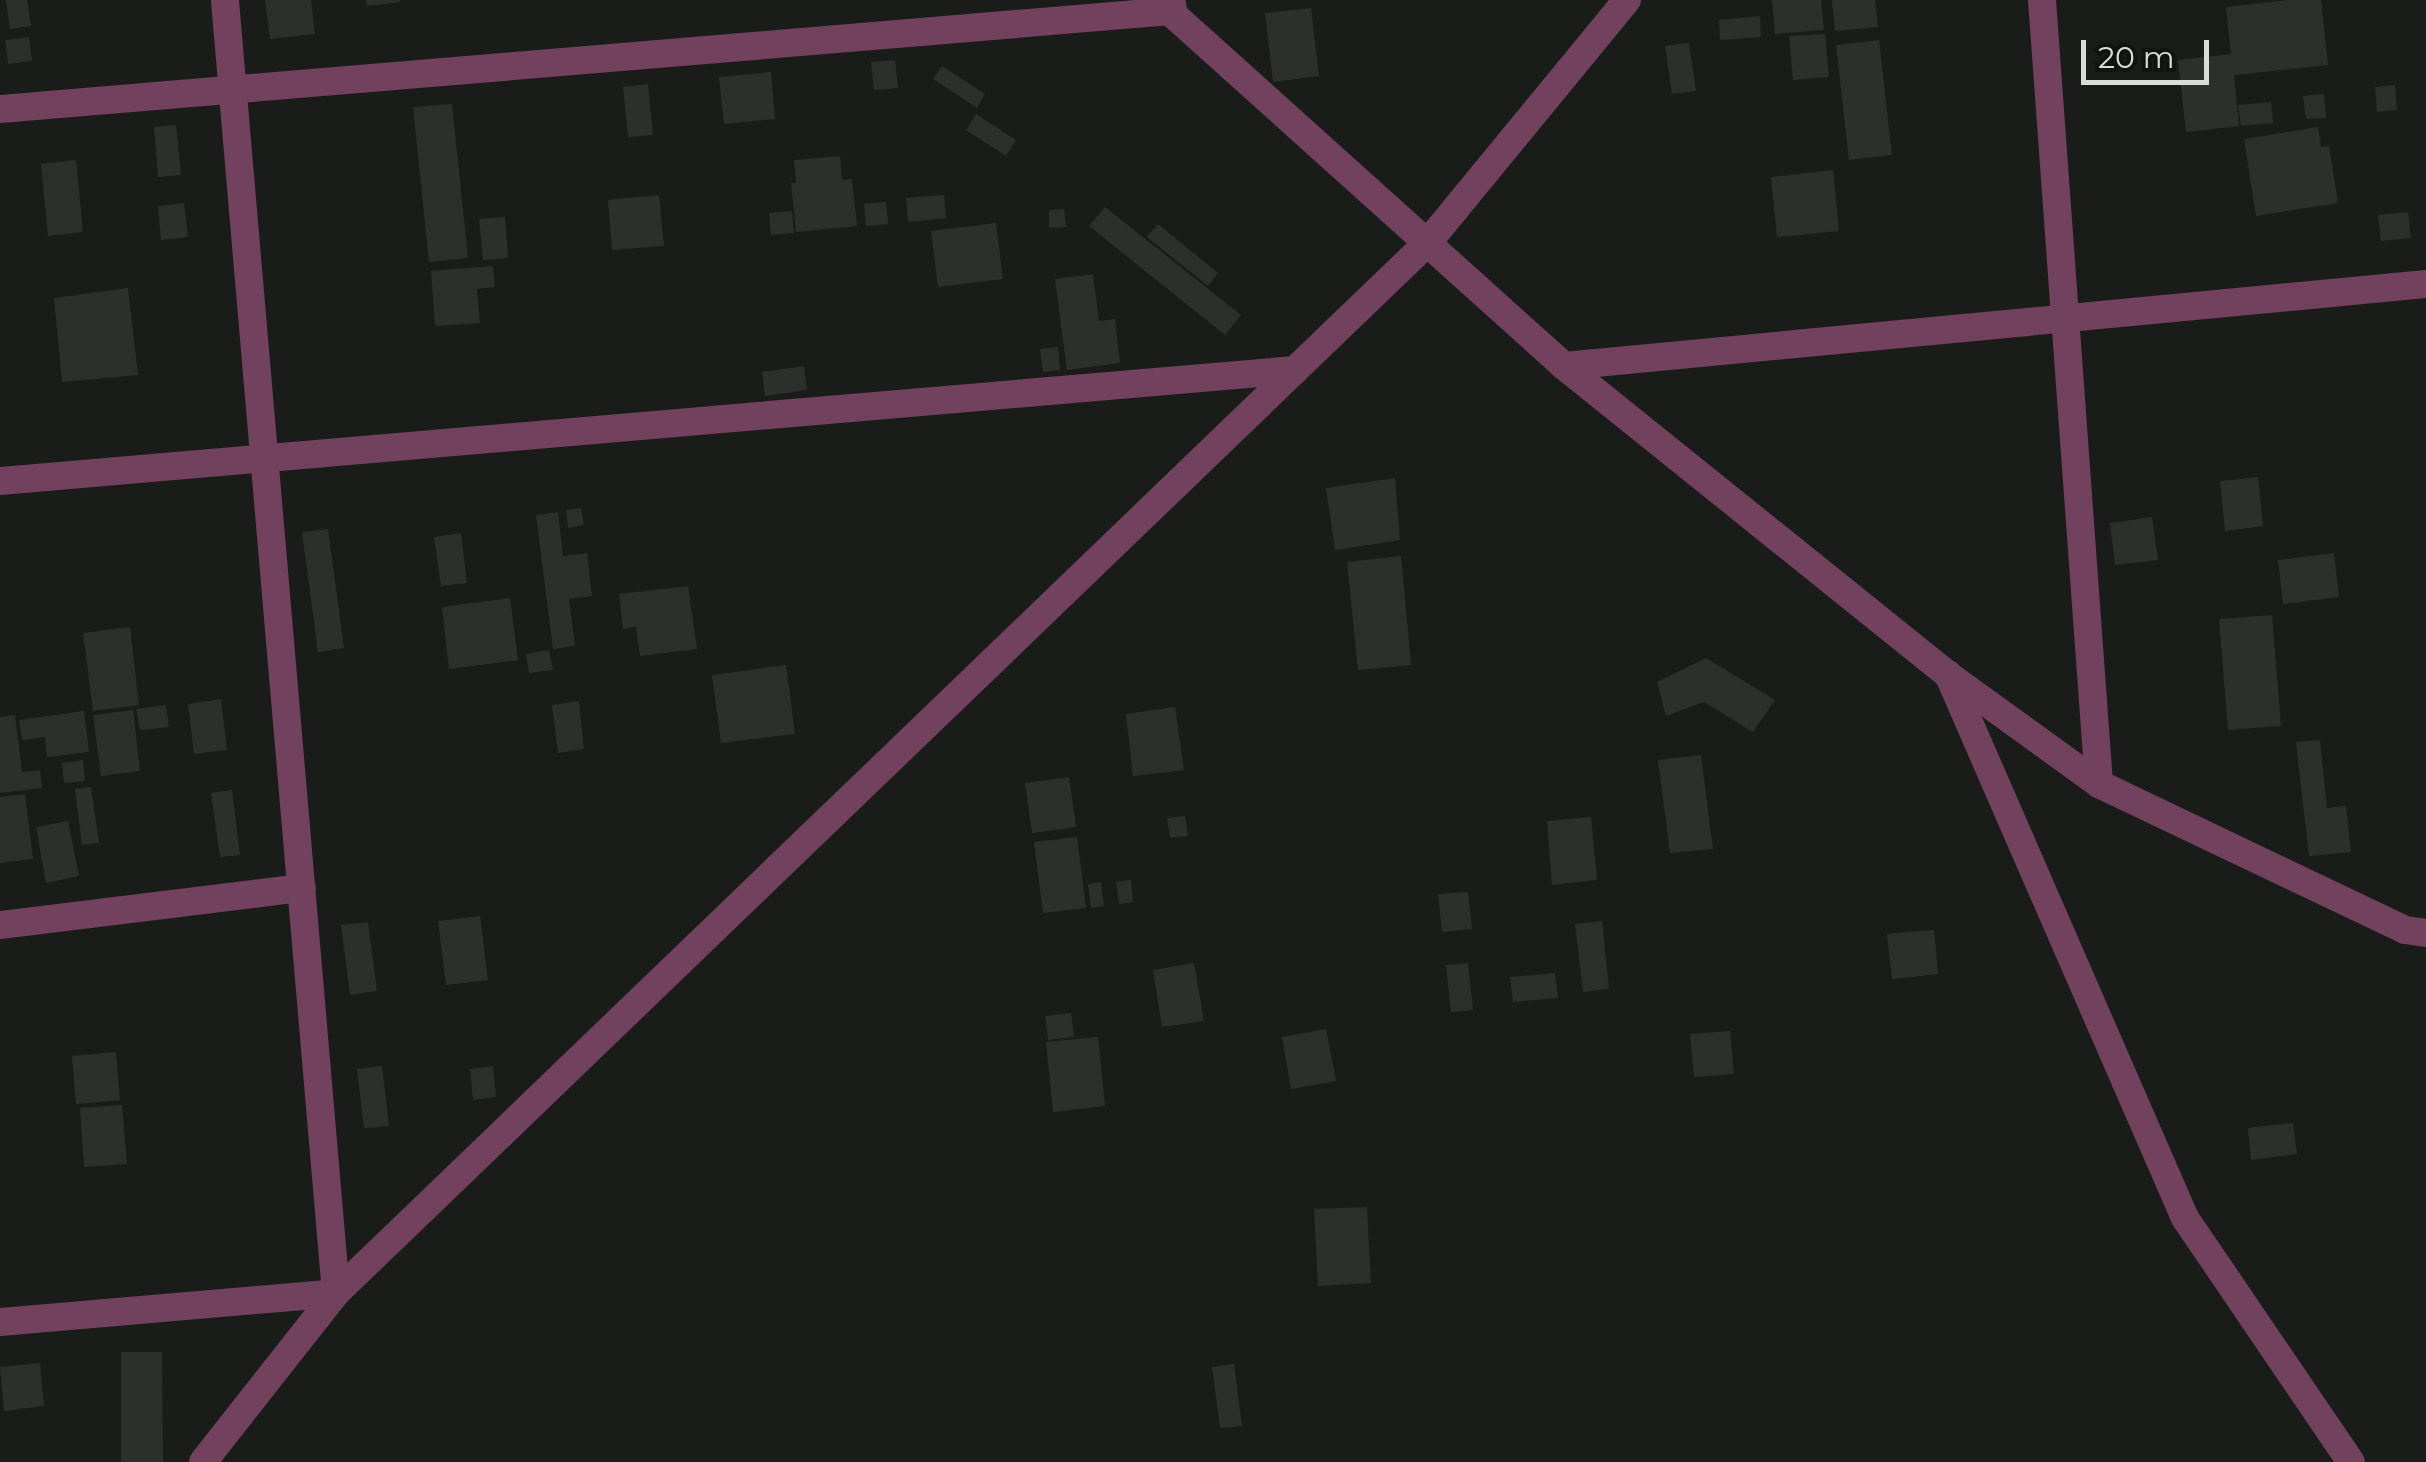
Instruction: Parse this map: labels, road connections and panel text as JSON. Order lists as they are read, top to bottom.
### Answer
{
  "scale_bar": "20 m"
}
